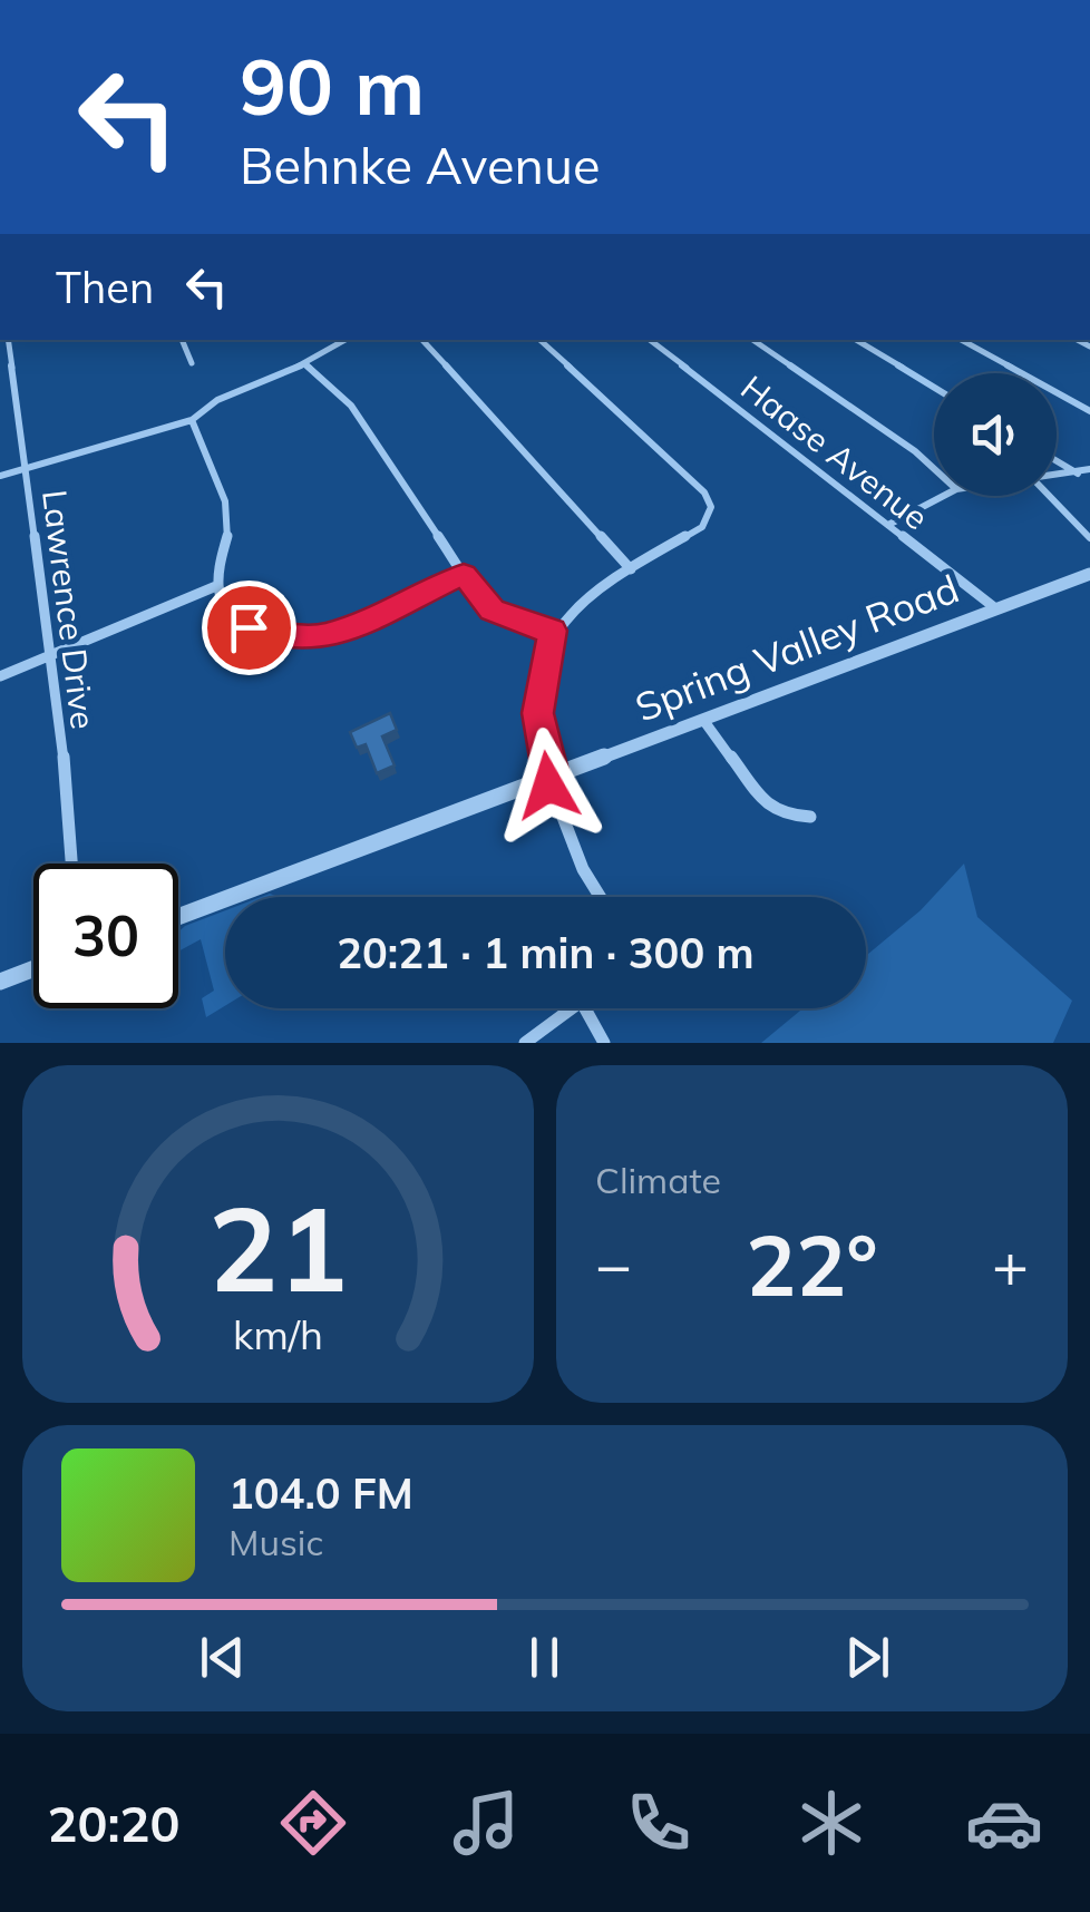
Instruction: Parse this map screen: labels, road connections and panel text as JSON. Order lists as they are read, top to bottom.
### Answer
{
  "streets": {
    "street": ["Haase Avenue", "Lawrence Drive", "Spring Valley Road"]
  },
  "crossings": [
    ["Haase Avenue", "Spring Valley Road"]
  ],
  "page": {
    "turn": ["90 m", "Behnke Avenue"],
    "then": "Then",
    "limit": "30",
    "trip": "20:21 · 1 min · 300 m",
    "tile": "Climate",
    "heat": ["−", "22°", "+"],
    "song": ["104.0 FM", "Music"],
    "tabs": "20:20",
    "gauge": ["21", "km/h"]
  }
}
